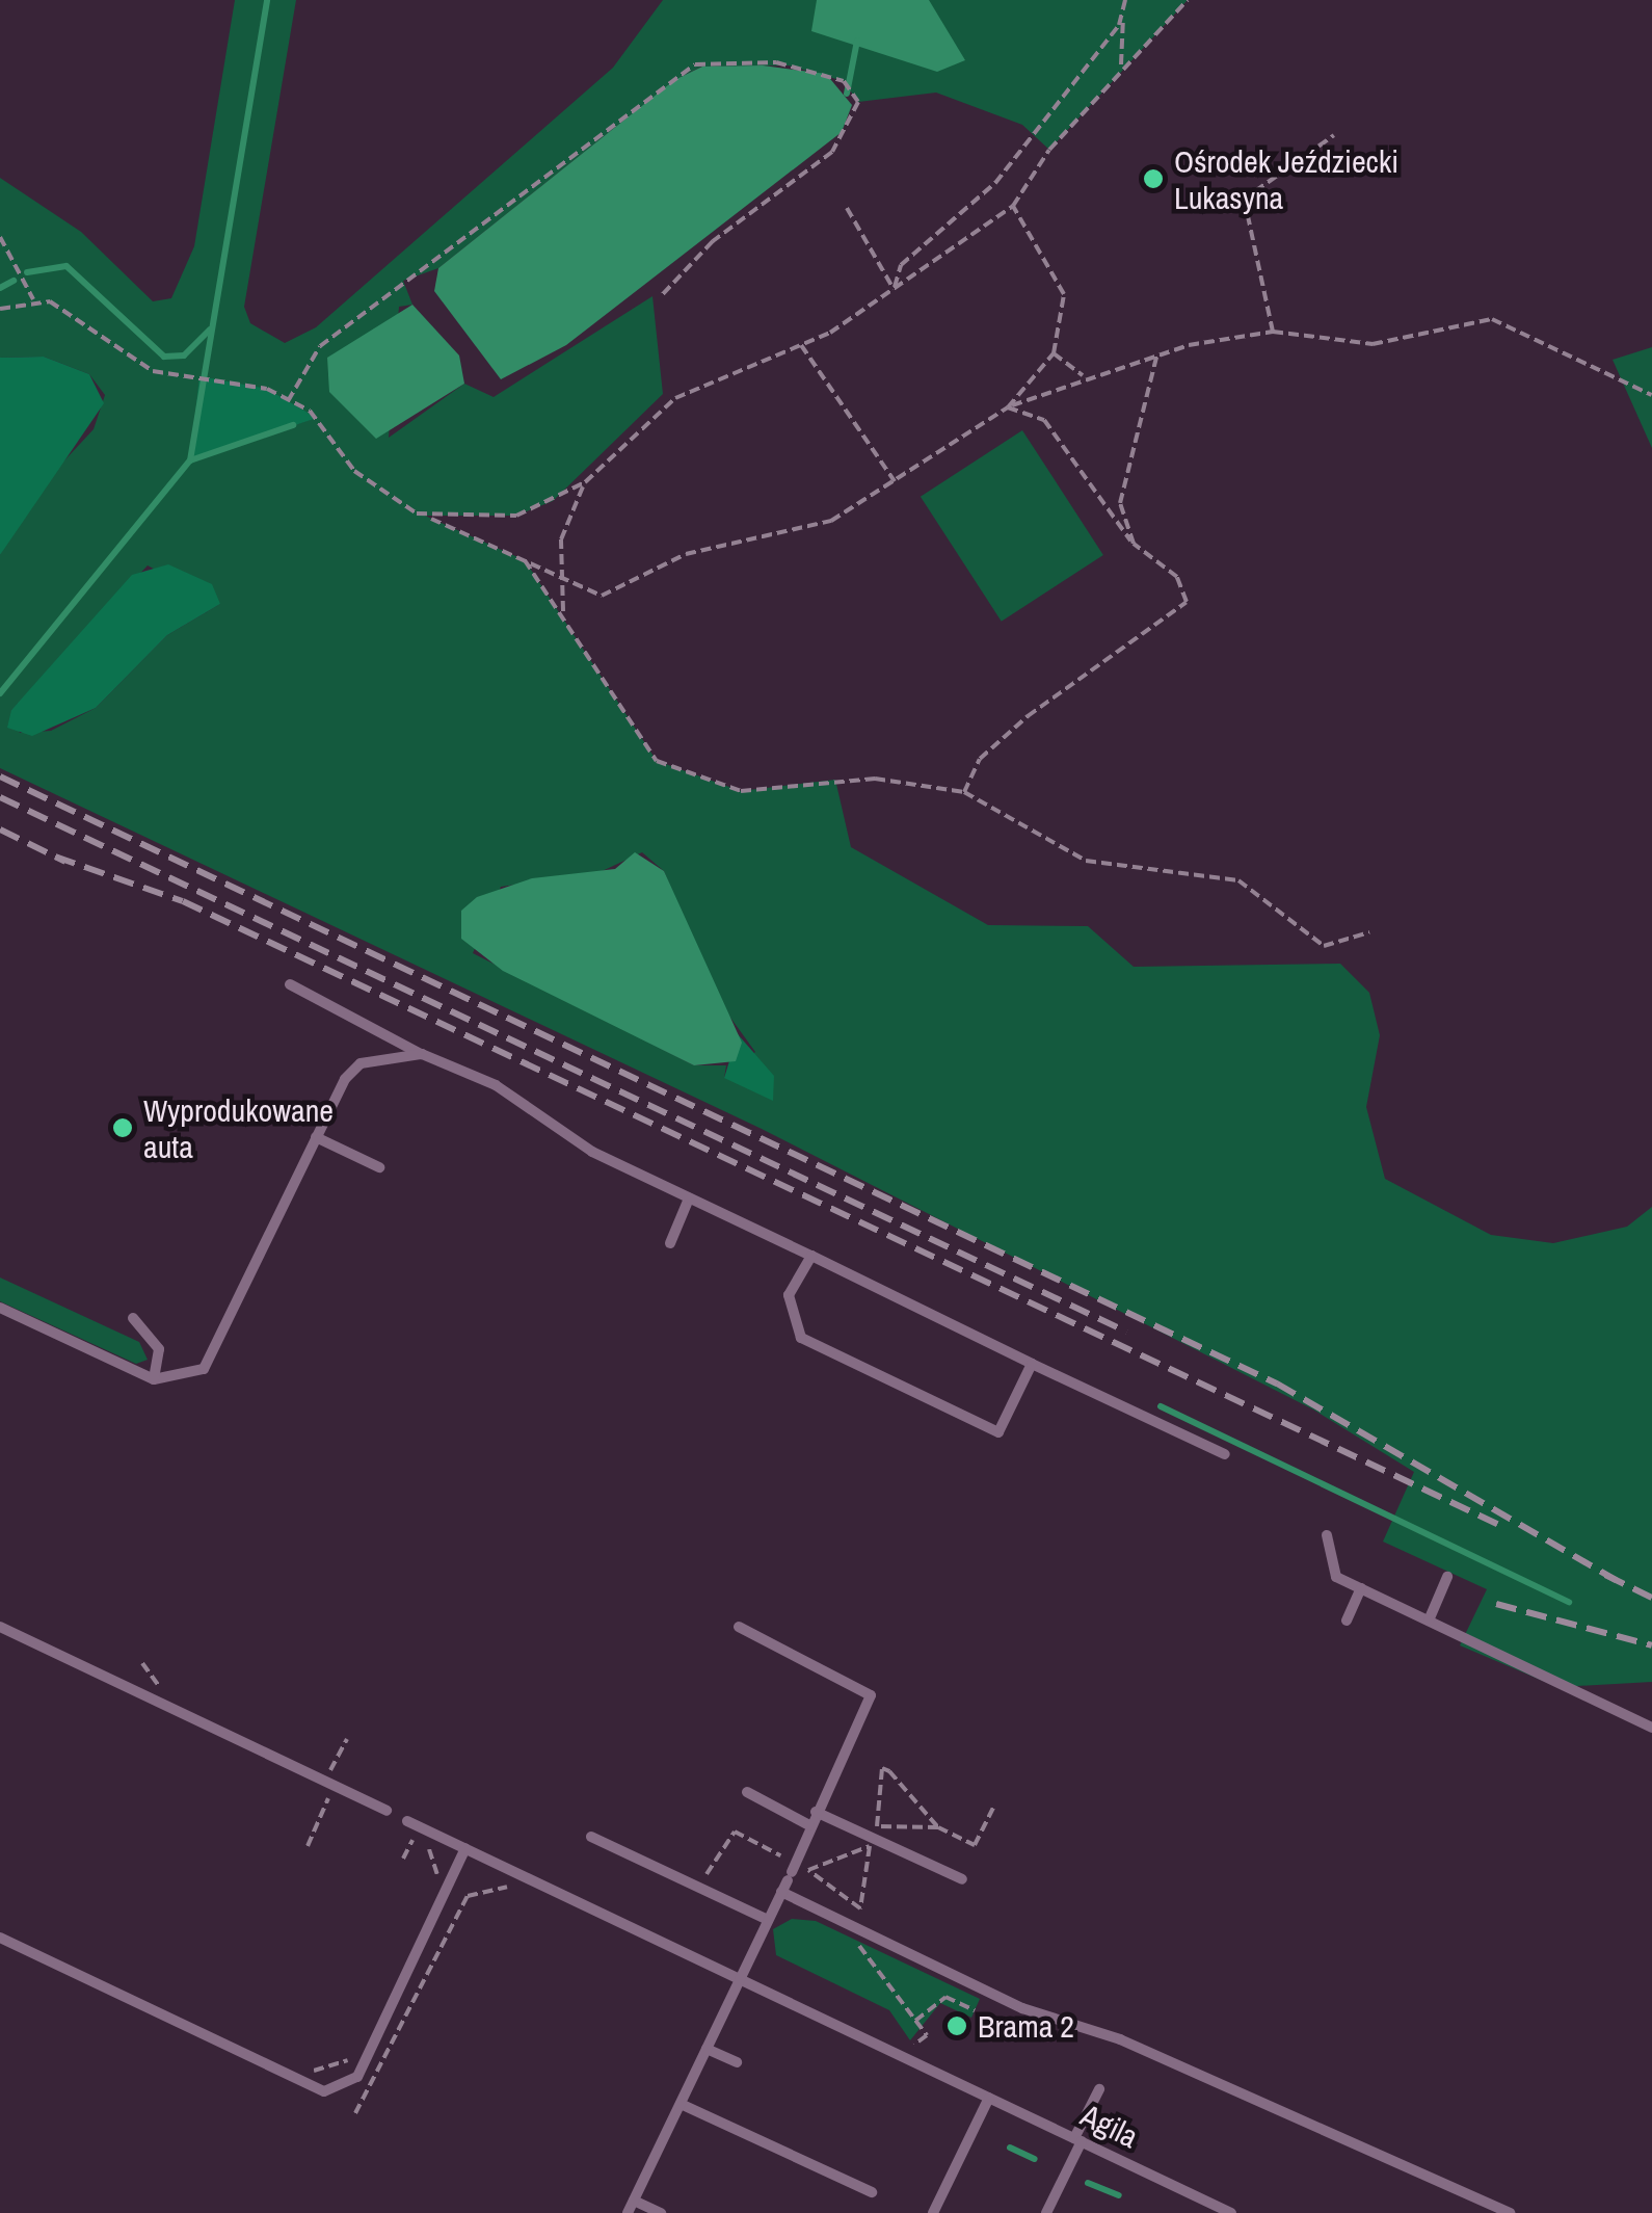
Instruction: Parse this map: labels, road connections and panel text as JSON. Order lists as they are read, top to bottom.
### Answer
{
  "streets": {
    "lane": ["Agila"]
  },
  "places": ["Ośrodek Jeździecki Lukasyna", "Wyprodukowane auta", "Brama 2"]
}
